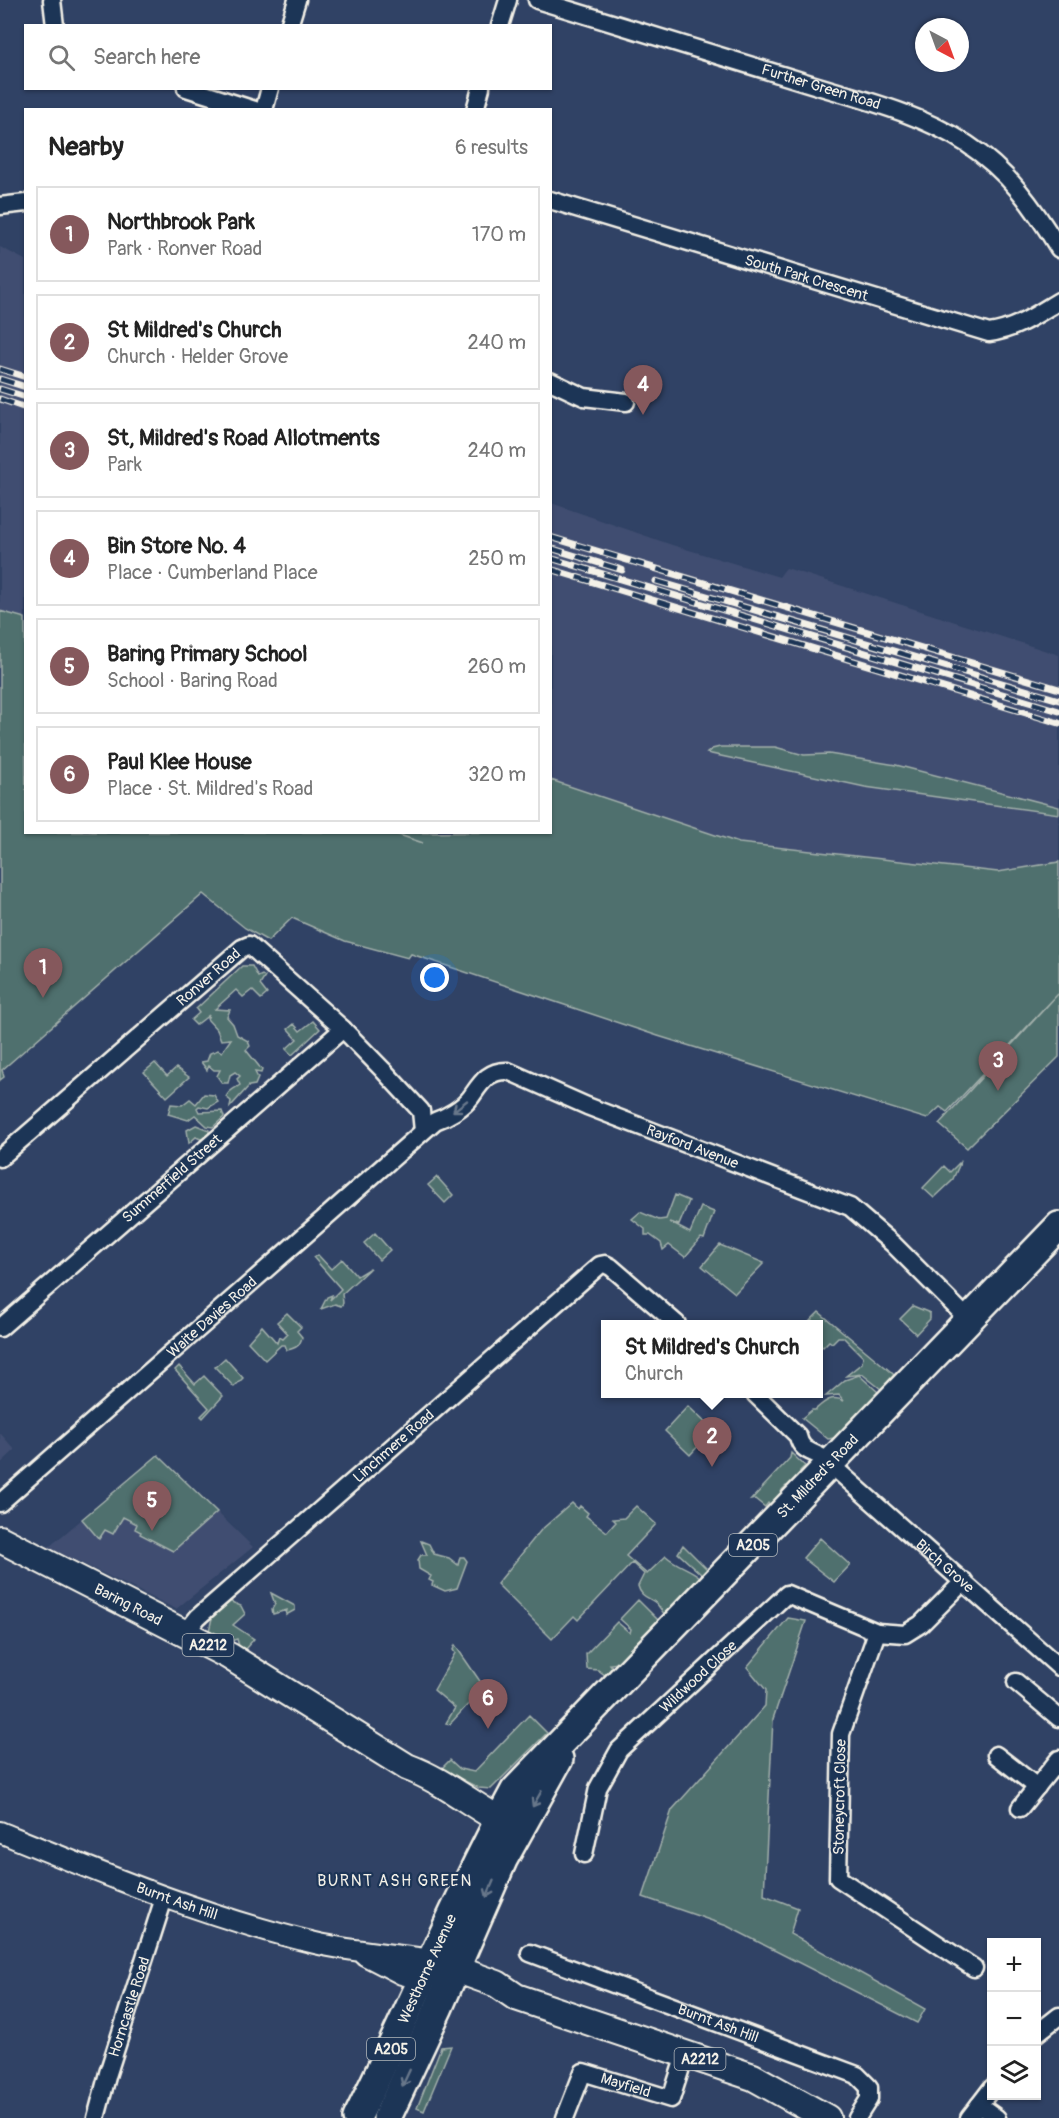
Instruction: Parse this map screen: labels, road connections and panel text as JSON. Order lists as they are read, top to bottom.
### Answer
{
  "streets": {
    "highway": ["St. Mildred's Road", "A205", "Westhorne Avenue"],
    "main road": ["Baring Road", "A2212", "Burnt Ash Hill"],
    "street": [
      "Further Green Road",
      "South Park Crescent",
      "Ronver Road",
      "Rayford Avenue",
      "Summerfield Street",
      "Waite Davies Road",
      "Linchmere Road",
      "Birch Grove",
      "Wildwood Close",
      "Stoneycroft Close",
      "Horncastle Road",
      "Mayfield"
    ]
  },
  "crossings": [
    ["Ronver Road", "Rayford Avenue"],
    ["Ronver Road", "Summerfield Street"],
    ["Ronver Road", "Waite Davies Road"],
    ["Rayford Avenue", "Waite Davies Road"],
    ["Rayford Avenue", "St. Mildred's Road"],
    ["Linchmere Road", "Baring Road"],
    ["St. Mildred's Road", "Birch Grove"],
    ["St. Mildred's Road", "Baring Road"],
    ["St. Mildred's Road", "Westhorne Avenue"],
    ["Baring Road", "Westhorne Avenue"],
    ["Wildwood Close", "Stoneycroft Close"],
    ["Burnt Ash Hill", "Westhorne Avenue"],
    ["Burnt Ash Hill", "Horncastle Road"],
    ["Burnt Ash Hill", "Mayfield"]
  ],
  "one_way": ["Rayford Avenue"],
  "districts": ["BURNT ASH GREEN"],
  "north": "bottom right",
  "page": {
    "search": "Search here",
    "heading": ["Nearby", "6 results"],
    "list": [
      {
        "mark": "1",
        "name": "Northbrook Park",
        "note": "Park · Ronver Road",
        "value": "170 m"
      },
      {
        "mark": "2",
        "name": "St Mildred's Church",
        "note": "Church · Helder Grove",
        "value": "240 m"
      },
      {
        "mark": "3",
        "name": "St, Mildred's Road Allotments",
        "note": "Park",
        "value": "240 m"
      },
      {
        "mark": "4",
        "name": "Bin Store No. 4",
        "note": "Place · Cumberland Place",
        "value": "250 m"
      },
      {
        "mark": "5",
        "name": "Baring Primary School",
        "note": "School · Baring Road",
        "value": "260 m"
      },
      {
        "mark": "6",
        "name": "Paul Klee House",
        "note": "Place · St. Mildred's Road",
        "value": "320 m"
      }
    ],
    "pins": [
      "4",
      "1",
      "3",
      "2",
      "5",
      "6"
    ],
    "popup": ["St Mildred's Church", "Church"],
    "map_buttons": ["+", "−"]
  }
}
